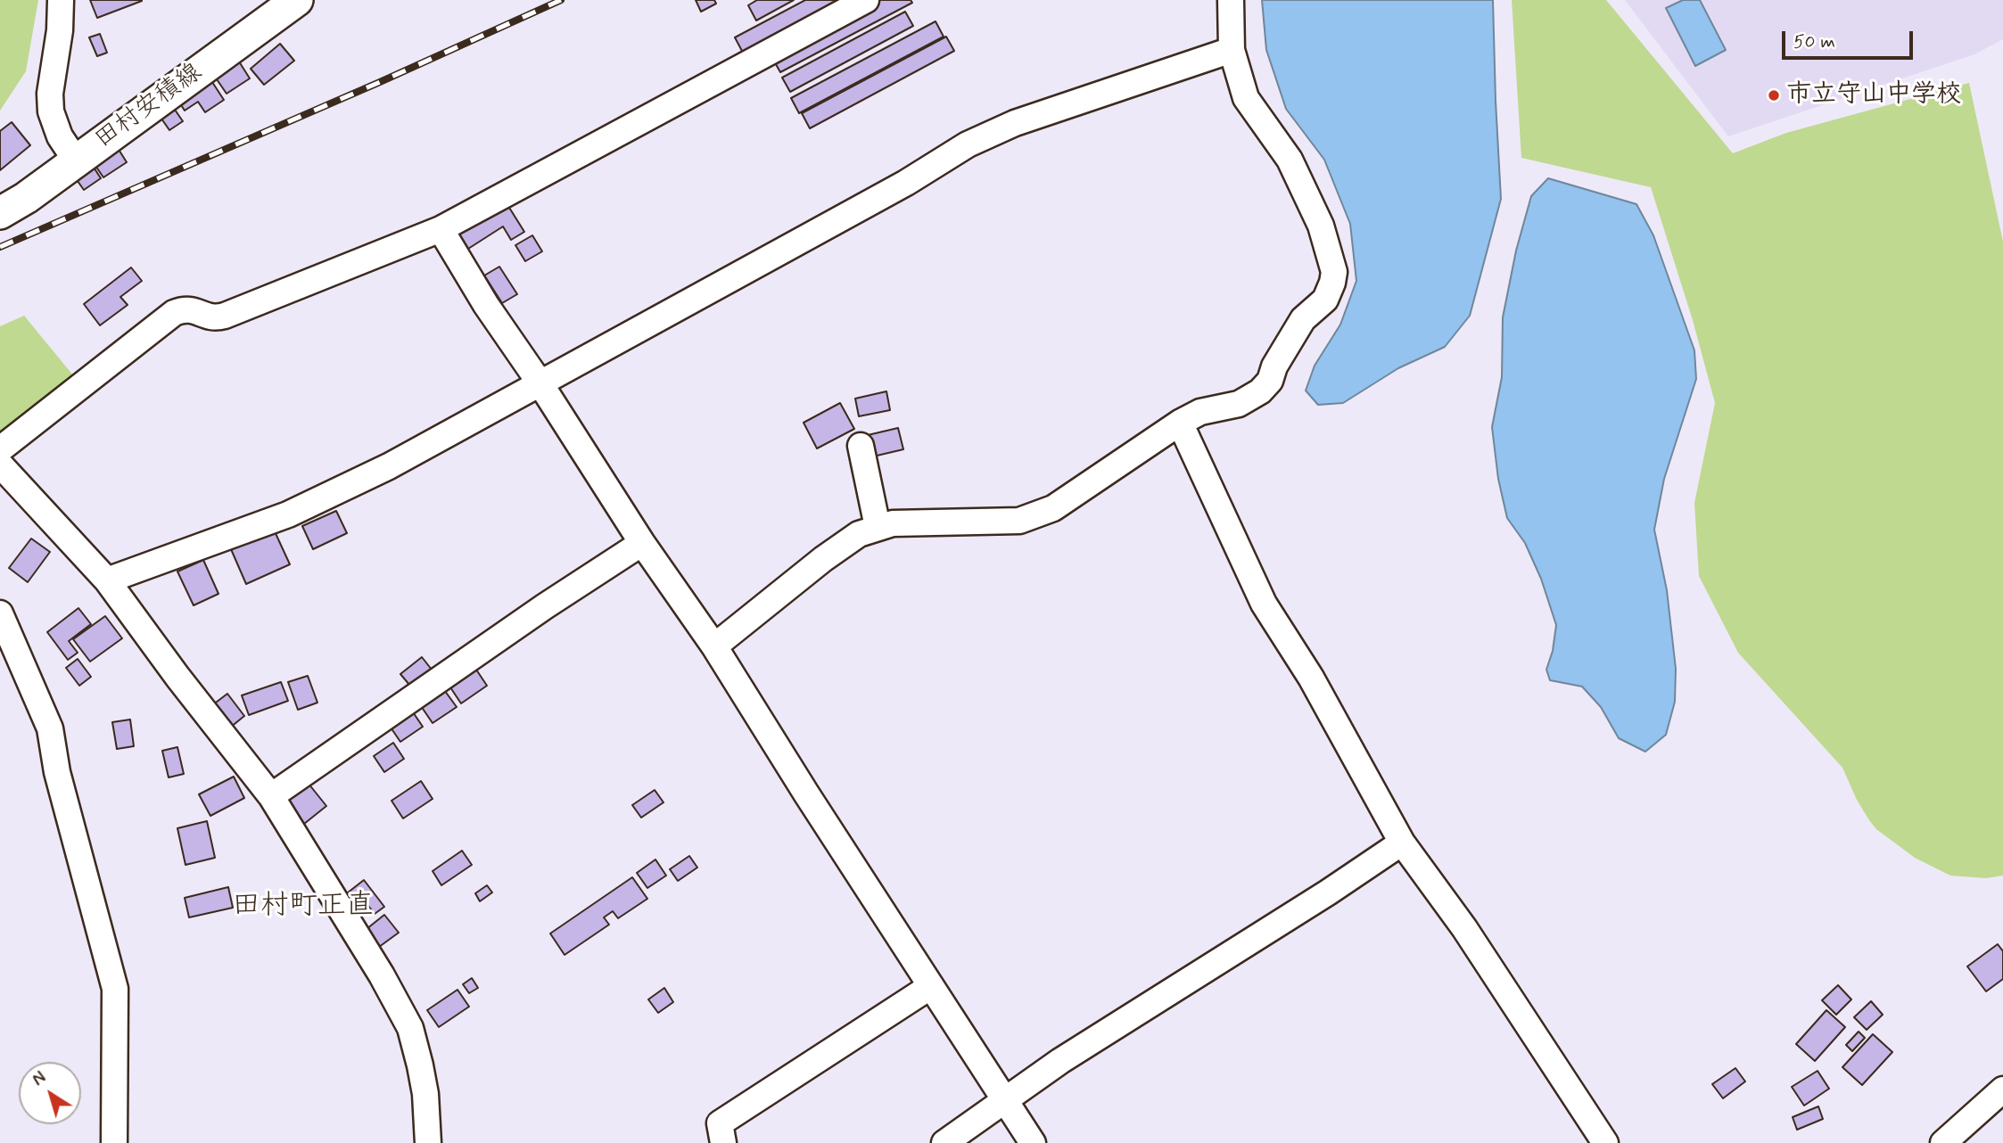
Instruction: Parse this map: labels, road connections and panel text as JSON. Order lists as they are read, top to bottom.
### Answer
{
  "streets": {
    "main road": ["田村安積線"]
  },
  "districts": ["田村町正直"],
  "places": ["市立守山中学校"],
  "scale_bar": "50 m",
  "north": "top left"
}
